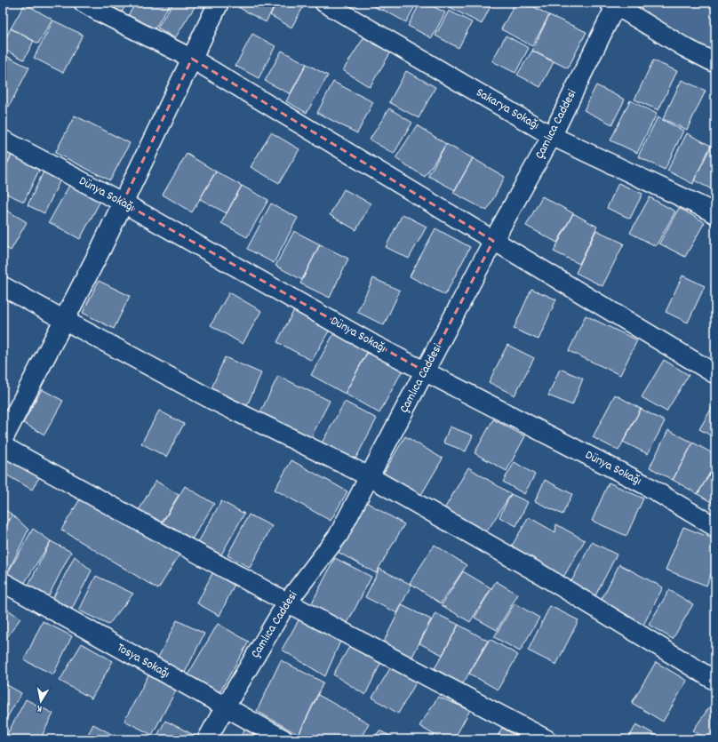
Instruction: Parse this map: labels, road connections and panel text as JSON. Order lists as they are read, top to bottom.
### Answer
{
  "streets": {
    "street": [
      "Sakarya Sokağı",
      "Çamlıca Caddesi",
      "Dünya Sokağı",
      "Tosya Sokağı"
    ]
  },
  "crossings": [
    ["Sakarya Sokağı", "Çamlıca Caddesi"],
    ["Çamlıca Caddesi", "Dünya Sokağı"],
    ["Çamlıca Caddesi", "Tosya Sokağı"]
  ],
  "north": "bottom"
}
